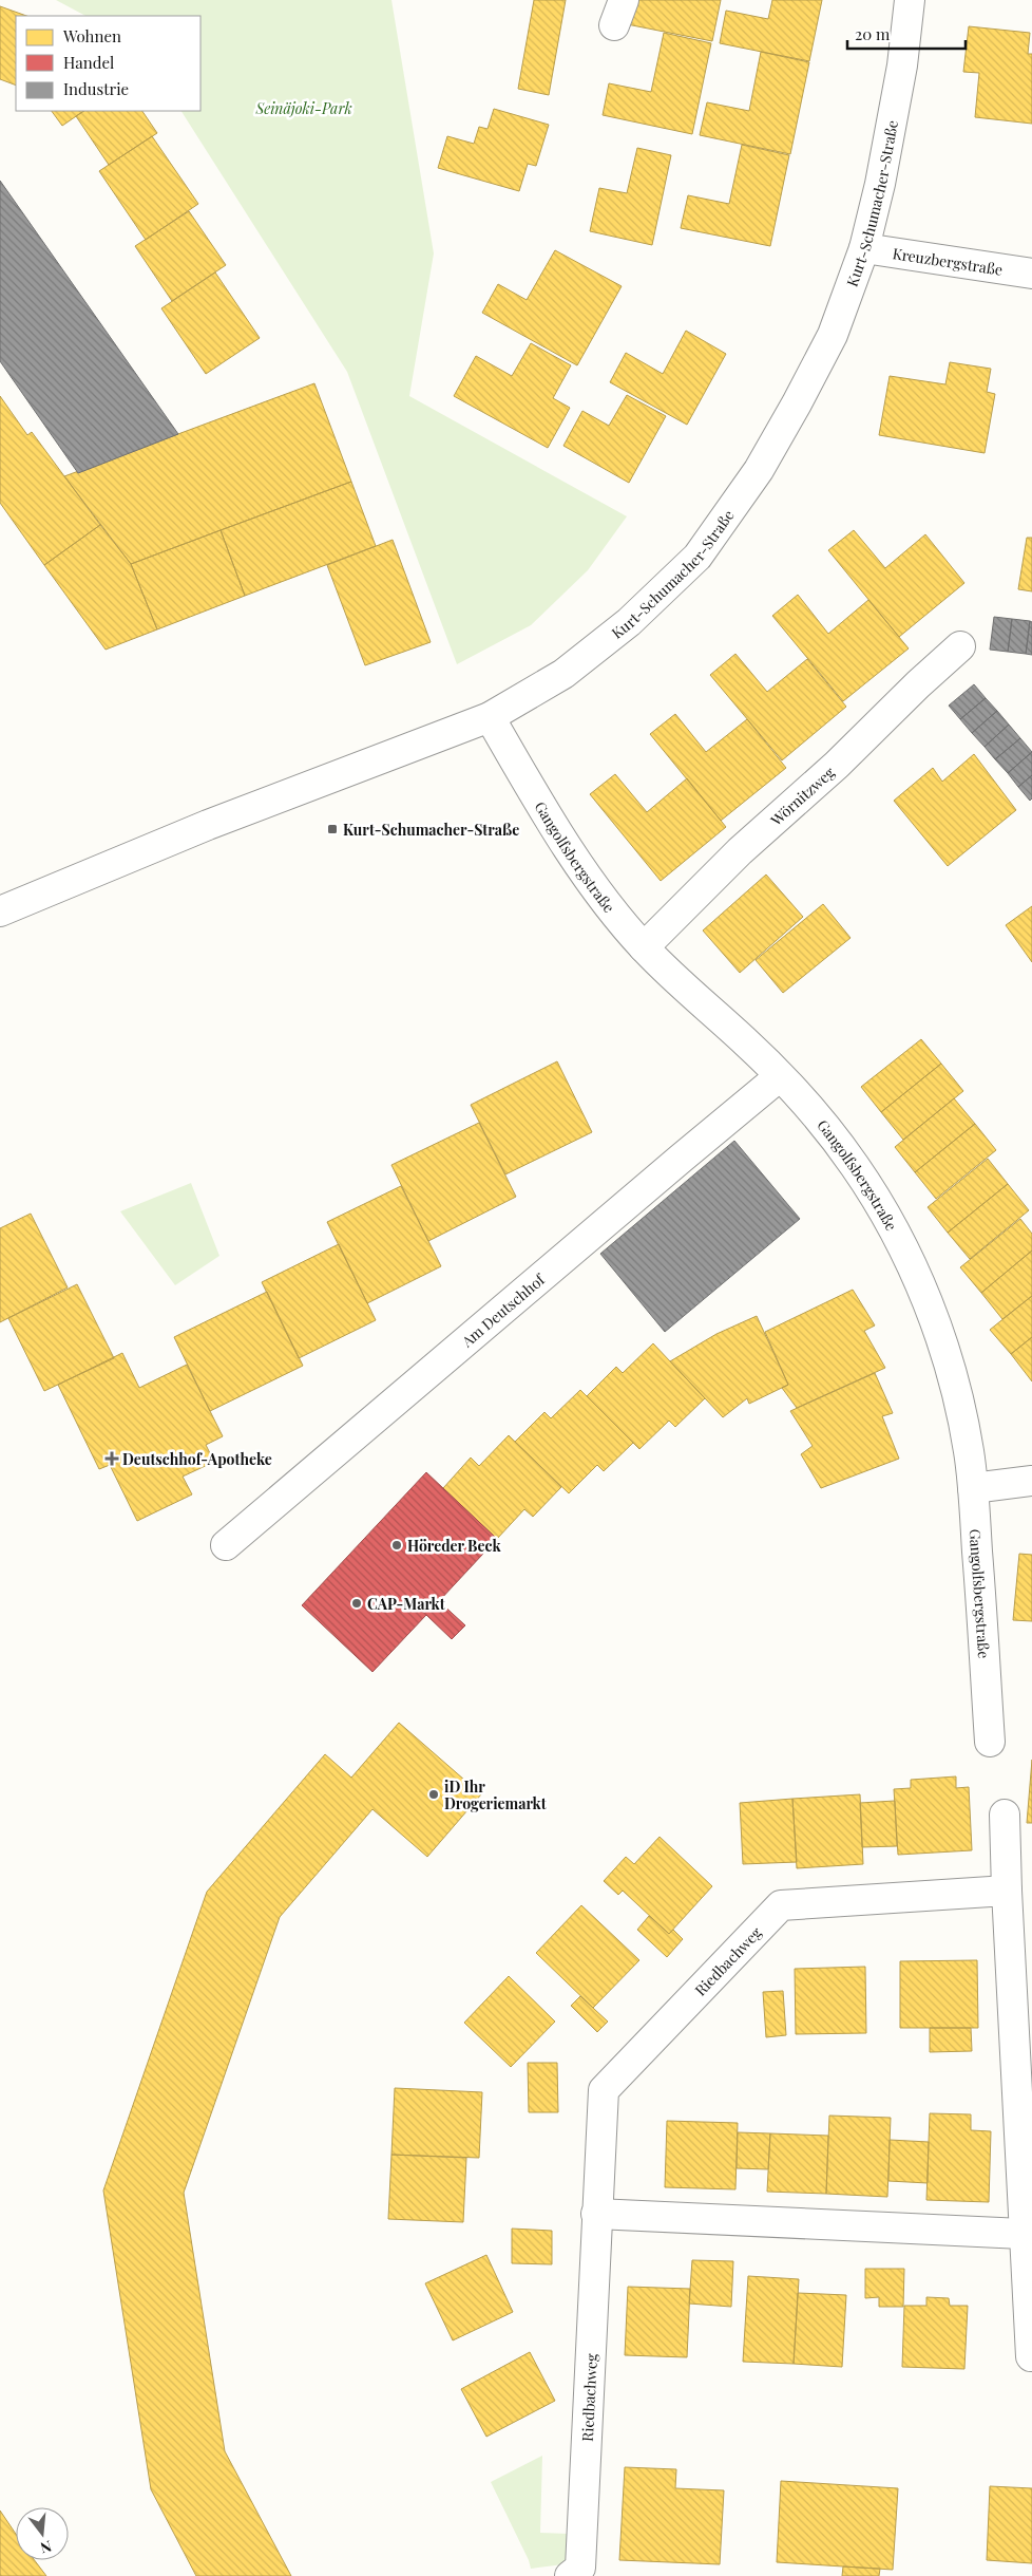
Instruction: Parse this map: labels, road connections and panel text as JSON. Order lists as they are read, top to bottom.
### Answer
{
  "streets": {
    "street": [
      "Kurt-Schumacher-Straße",
      "Kreuzbergstraße",
      "Wörnitzweg",
      "Gangolfsbergstraße",
      "Am Deutschhof",
      "Riedbachweg"
    ]
  },
  "crossings": [
    ["Kurt-Schumacher-Straße", "Kreuzbergstraße"],
    ["Kurt-Schumacher-Straße", "Gangolfsbergstraße"],
    ["Wörnitzweg", "Gangolfsbergstraße"],
    ["Gangolfsbergstraße", "Am Deutschhof"]
  ],
  "parks": ["Seinäjoki-Park"],
  "places": {
    "transit": ["Kurt-Schumacher-Straße"],
    "health": ["Deutschhof-Apotheke"],
    "other": ["Höreder Beck", "CAP-Markt", "iD Ihr Drogeriemarkt"]
  },
  "legend": ["Wohnen", "Handel", "Industrie"],
  "scale_bar": "20 m",
  "north": "bottom"
}
